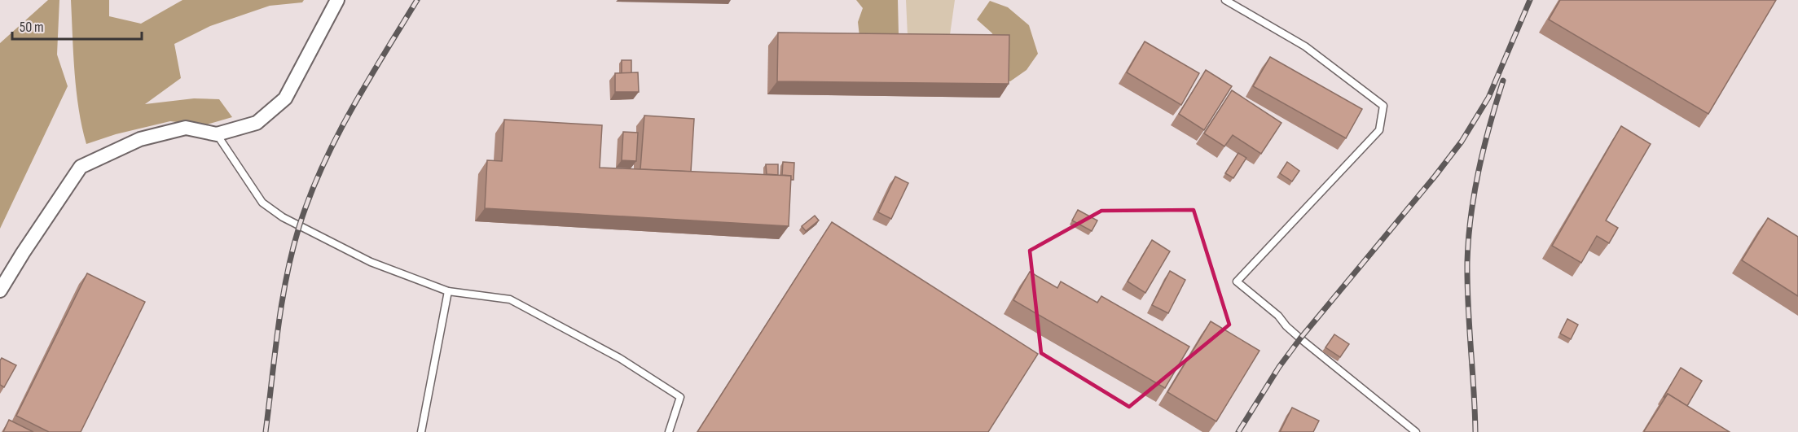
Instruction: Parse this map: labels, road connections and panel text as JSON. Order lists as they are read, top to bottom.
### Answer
{
  "scale_bar": "50 m"
}
